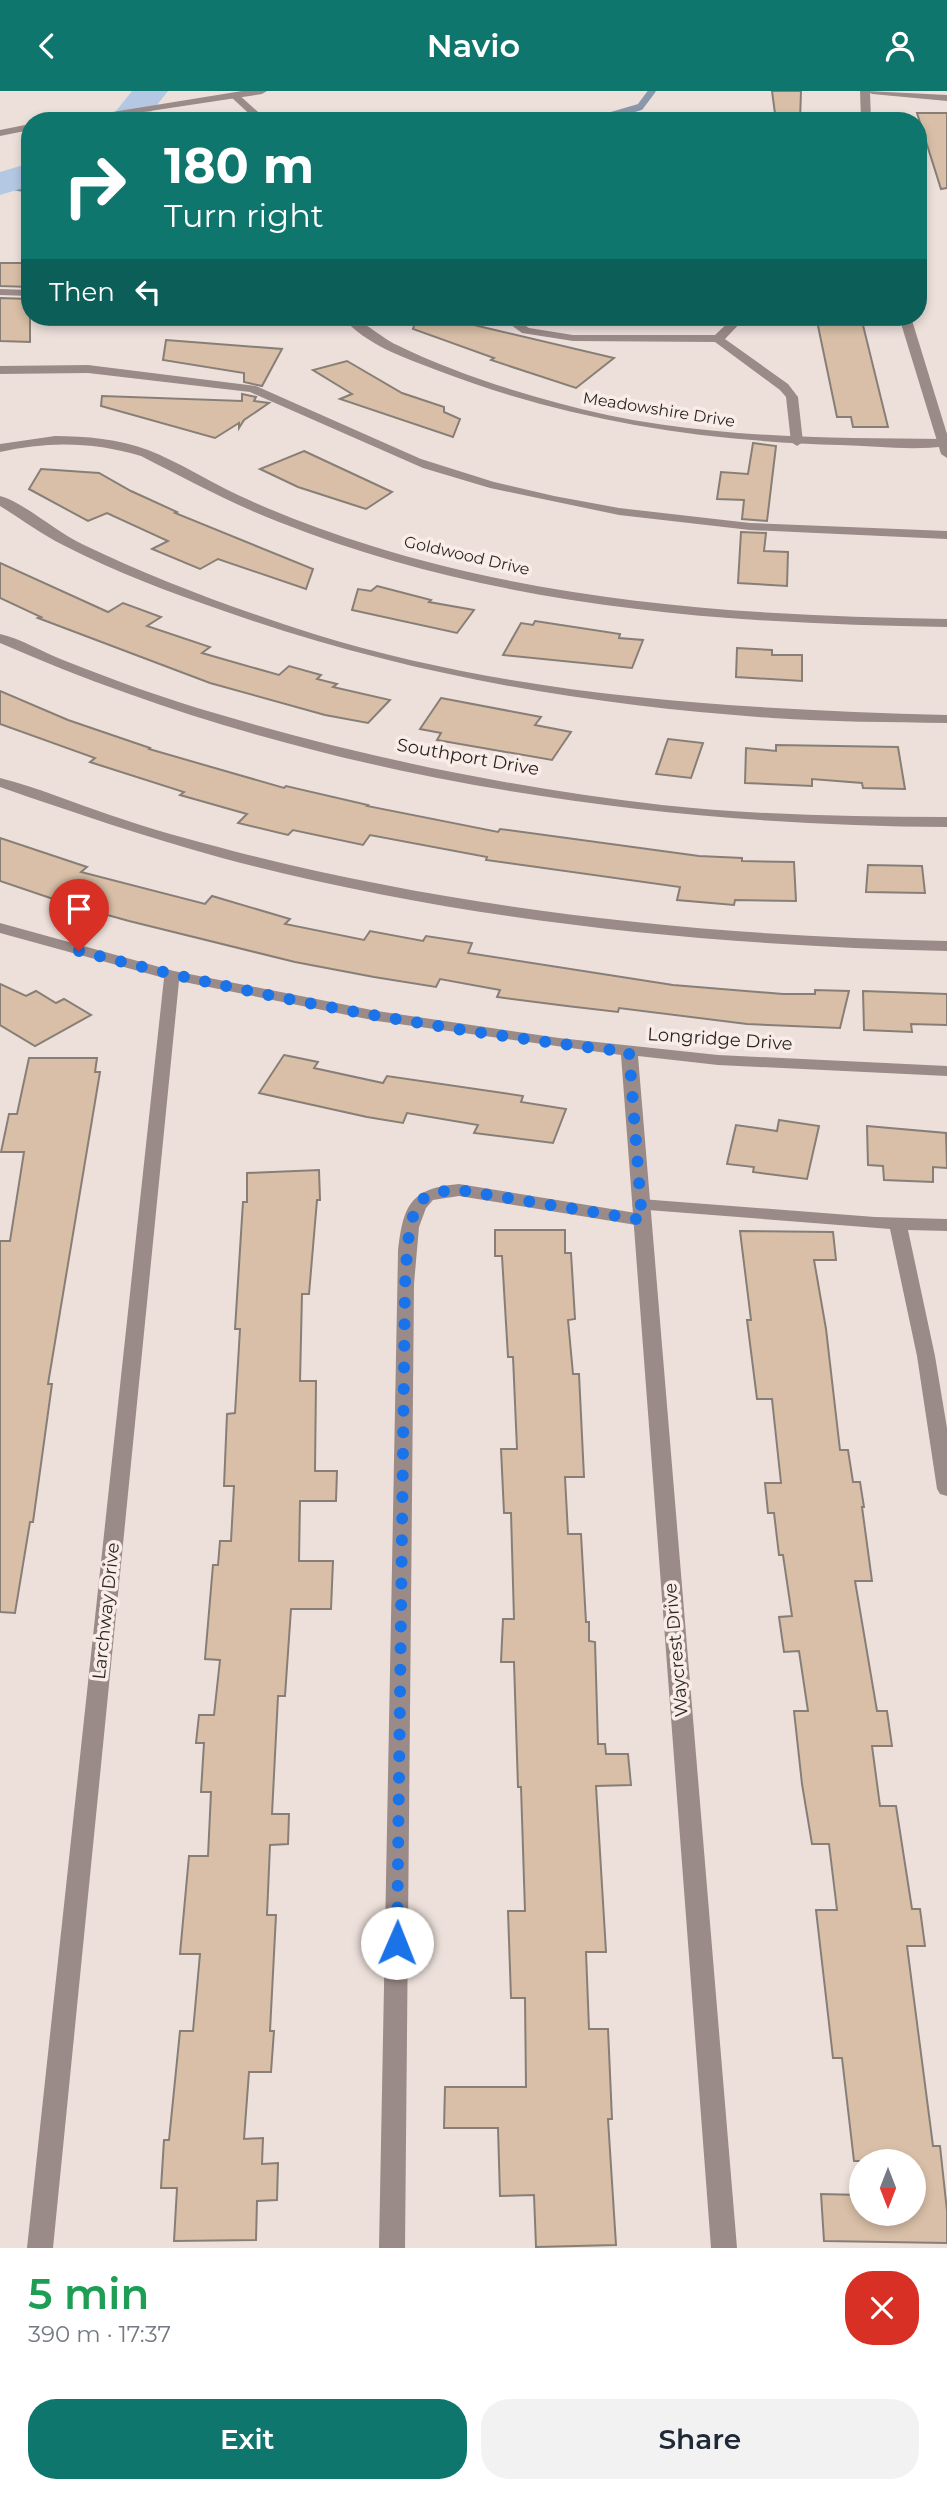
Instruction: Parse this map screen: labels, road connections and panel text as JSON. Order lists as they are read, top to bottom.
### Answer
{
  "streets": {
    "street": [
      "Meadowshire Drive",
      "Goldwood Drive",
      "Southport Drive",
      "Longridge Drive",
      "Larchway Drive",
      "Waycrest Drive"
    ]
  },
  "crossings": [
    ["Longridge Drive", "Larchway Drive"],
    ["Longridge Drive", "Waycrest Drive"]
  ],
  "north": "bottom",
  "page": {
    "header": "Navio",
    "turn": ["180 m", "Turn right"],
    "then": "Then",
    "heading": ["5 min", "390 m · 17:37"],
    "buttons": ["Exit", "Share"]
  }
}
